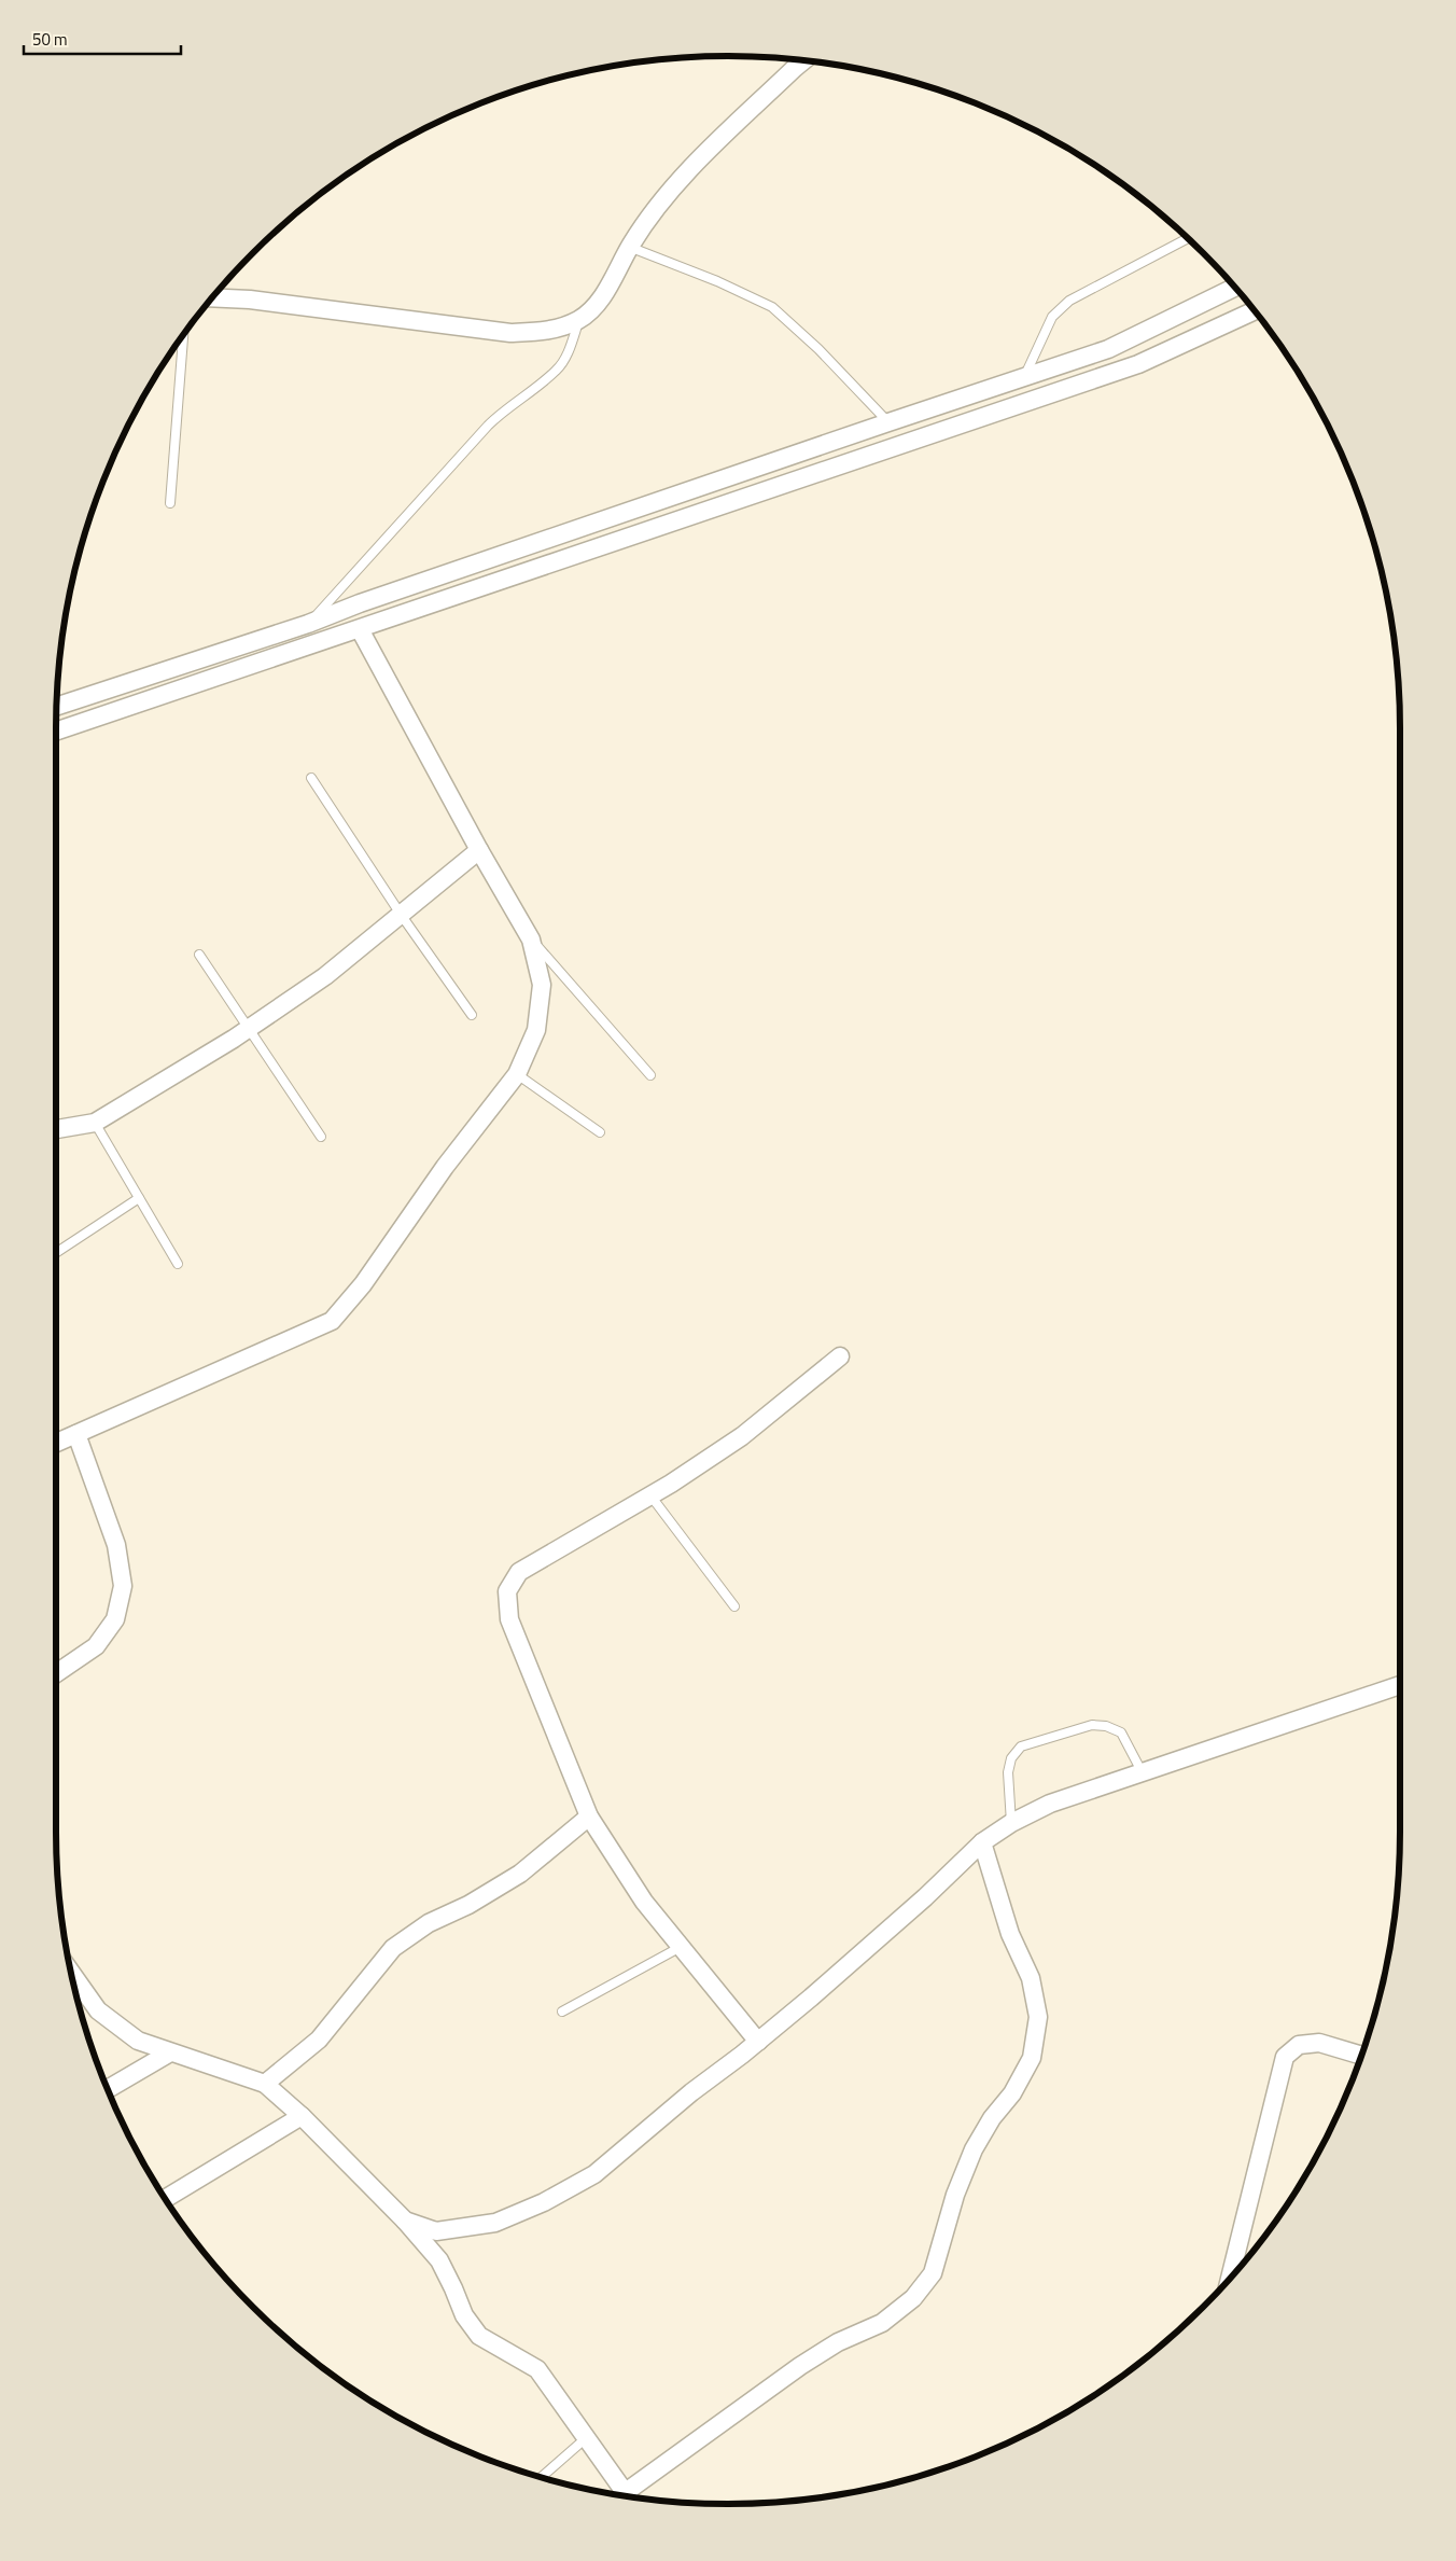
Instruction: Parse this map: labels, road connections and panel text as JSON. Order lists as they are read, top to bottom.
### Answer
{
  "scale_bar": "50 m"
}
